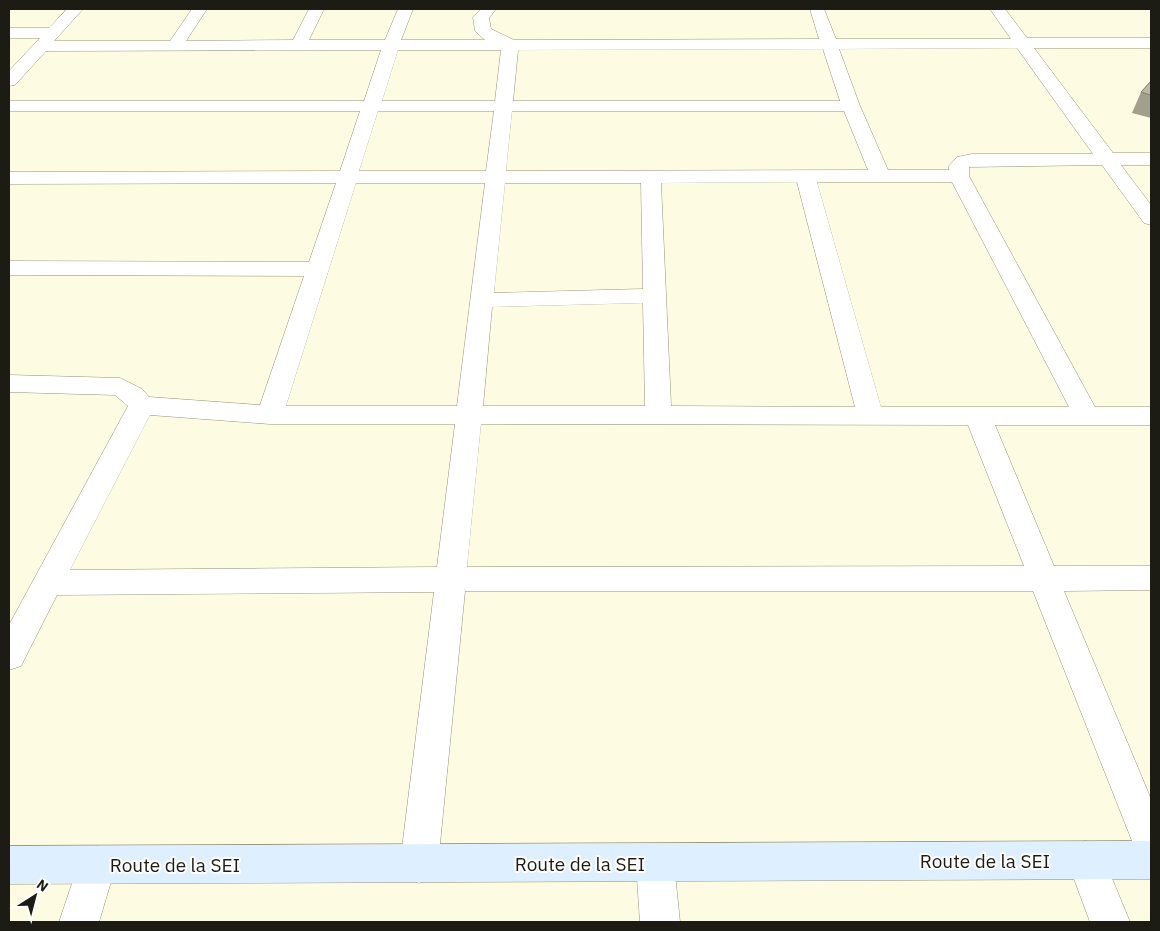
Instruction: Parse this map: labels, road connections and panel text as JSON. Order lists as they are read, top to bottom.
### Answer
{
  "streets": {
    "street": ["Route de la SEI"]
  },
  "north": "top right"
}
